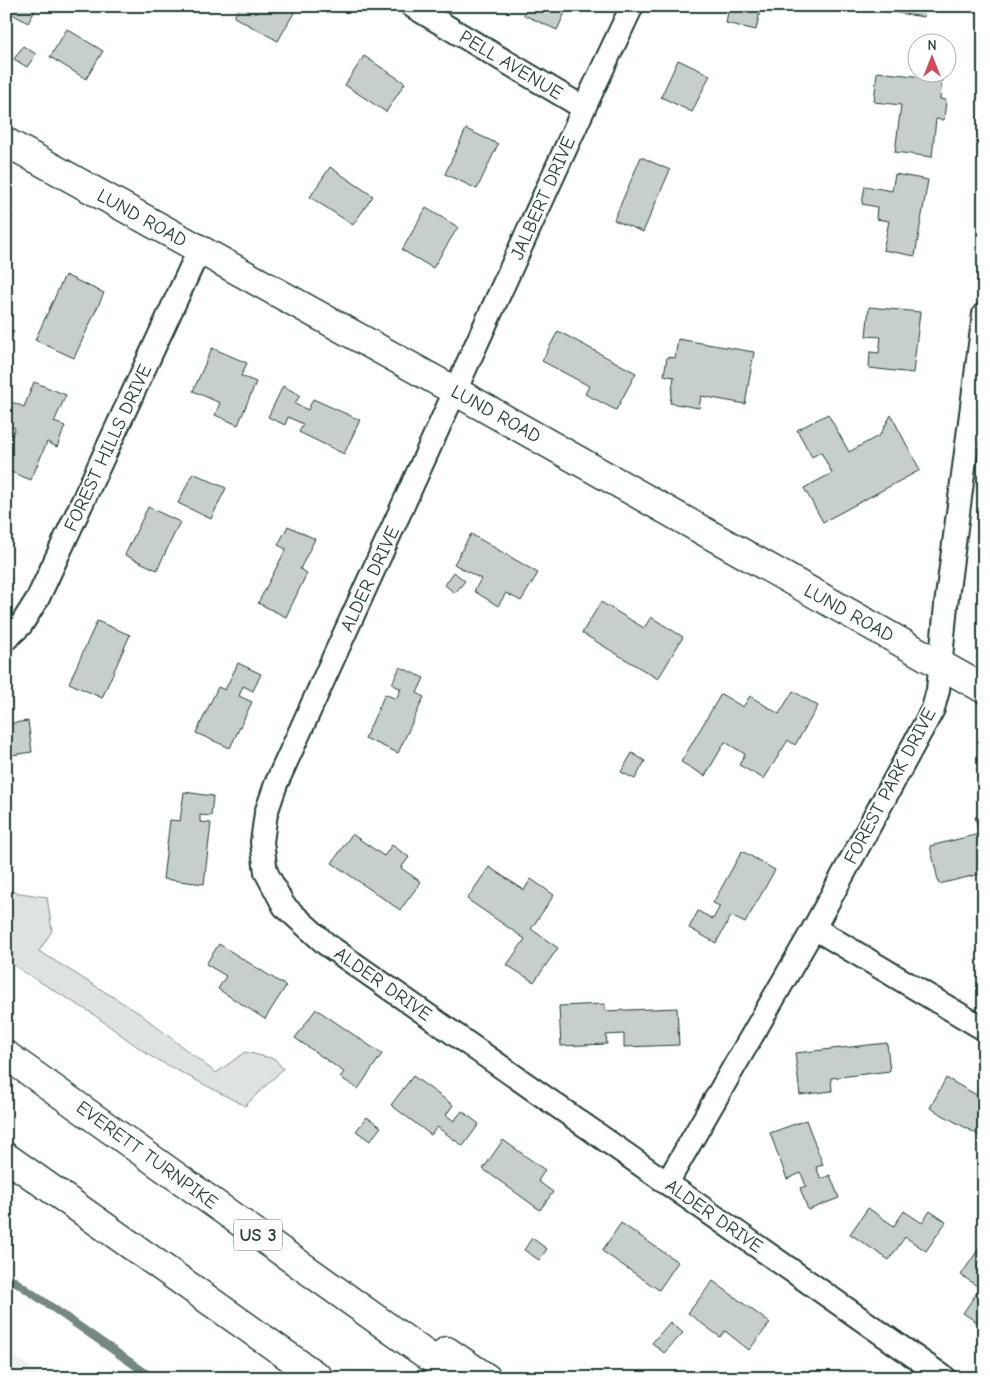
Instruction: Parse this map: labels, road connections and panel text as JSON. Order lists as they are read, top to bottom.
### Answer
{
  "streets": {
    "main road": ["LUND ROAD", "EVERETT TURNPIKE", "US 3"],
    "street": [
      "PELL AVENUE",
      "JALBERT DRIVE",
      "FOREST HILLS DRIVE",
      "ALDER DRIVE",
      "FOREST PARK DRIVE"
    ]
  },
  "crossings": [
    ["PELL AVENUE", "JALBERT DRIVE"],
    ["JALBERT DRIVE", "LUND ROAD"],
    ["JALBERT DRIVE", "ALDER DRIVE"],
    ["LUND ROAD", "FOREST HILLS DRIVE"],
    ["LUND ROAD", "ALDER DRIVE"],
    ["LUND ROAD", "FOREST PARK DRIVE"],
    ["ALDER DRIVE", "FOREST PARK DRIVE"]
  ],
  "north": "top"
}
